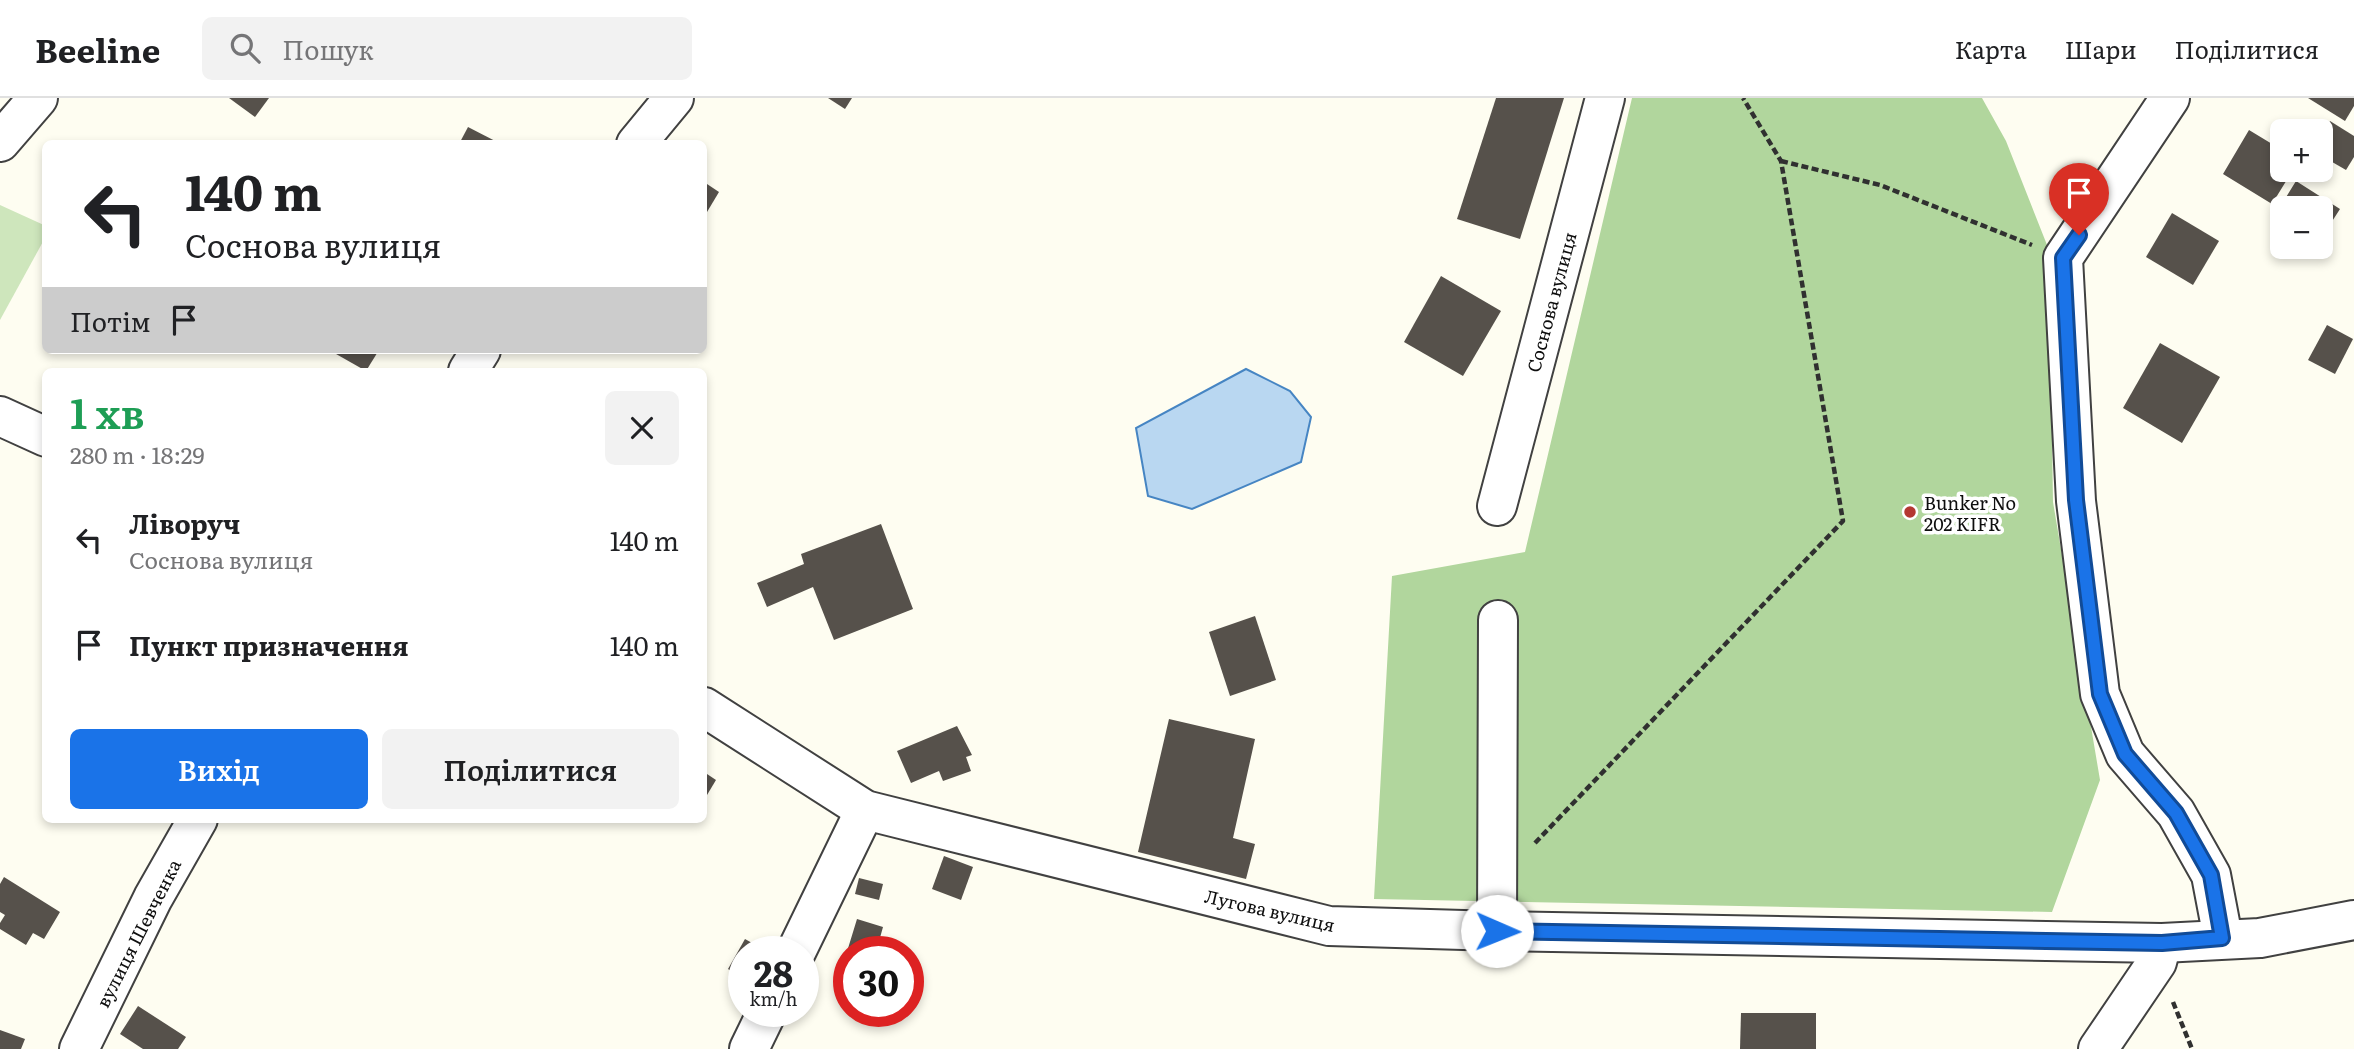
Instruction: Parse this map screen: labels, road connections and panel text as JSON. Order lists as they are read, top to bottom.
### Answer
{
  "streets": {
    "street": ["Соснова вулиця", "Лугова вулиця", "вулиця Шевченка"]
  },
  "places": ["Bunker No 202 KIFR"],
  "page": {
    "header": "Beeline",
    "search": "Пошук",
    "nav": ["Карта", "Шари", "Поділитися"],
    "map_buttons": ["+", "−"],
    "turn": ["140 m", "Соснова вулиця"],
    "then": "Потім",
    "heading": ["1 хв", "280 m · 18:29"],
    "list": [
      {
        "name": "Ліворуч",
        "note": "Соснова вулиця",
        "value": "140 m"
      },
      {
        "name": "Пункт призначення",
        "value": "140 m"
      }
    ],
    "buttons": ["Вихід", "Поділитися"],
    "speed": "28 km/h",
    "limit": "30"
  }
}
